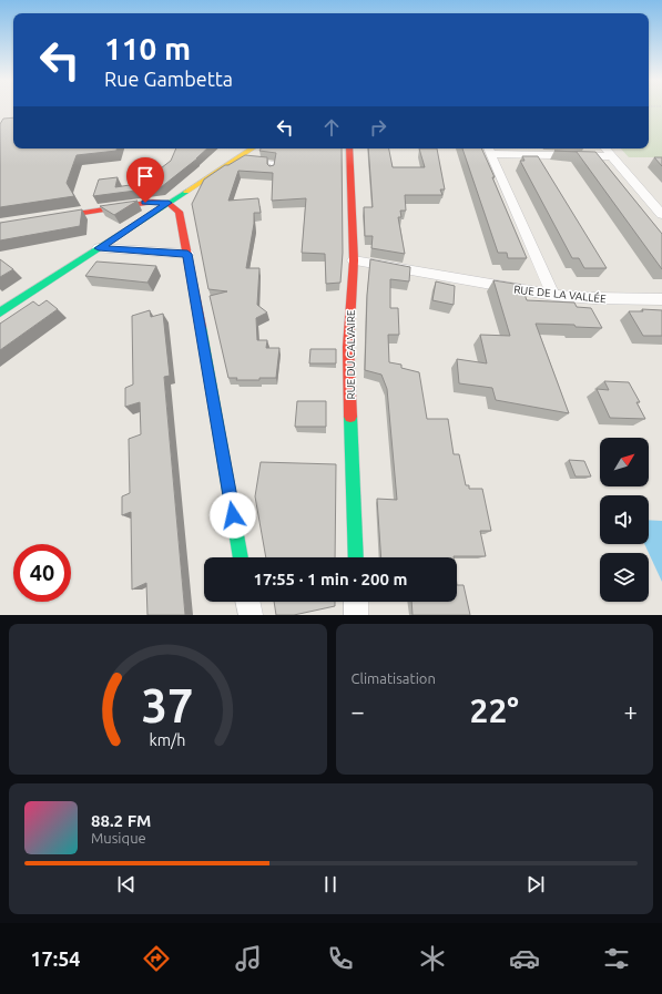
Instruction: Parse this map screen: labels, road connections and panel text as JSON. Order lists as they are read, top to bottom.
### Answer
{
  "streets": {
    "street": ["RUE DE LA VALLÉE", "RUE DU CALVAIRE"]
  },
  "crossings": [
    ["RUE DE LA VALLÉE", "RUE DU CALVAIRE"]
  ],
  "north": "top right",
  "page": {
    "turn": ["110 m", "Rue Gambetta"],
    "limit": "40",
    "trip": "17:55 · 1 min · 200 m",
    "tile": "Climatisation",
    "heat": ["−", "22°", "+"],
    "song": ["88.2 FM", "Musique"],
    "tabs": "17:54",
    "gauge": ["37", "km/h"]
  }
}
